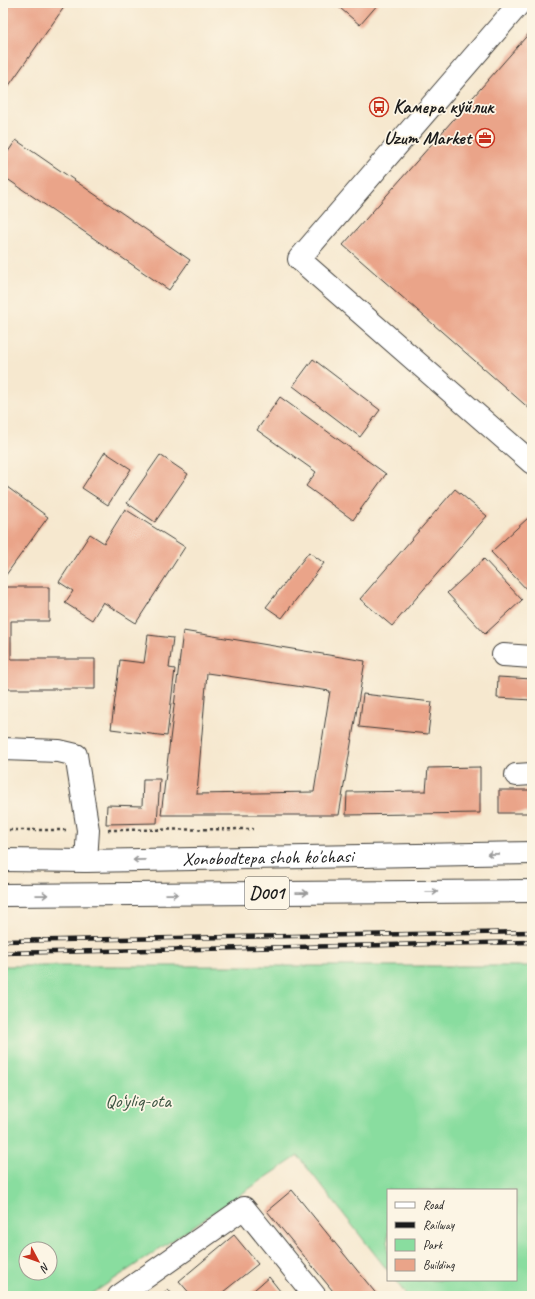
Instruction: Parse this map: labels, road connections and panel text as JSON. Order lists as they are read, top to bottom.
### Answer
{
  "streets": {
    "main road": ["Xonobodtepa shoh ko'chasi", "D001"]
  },
  "parks": ["Qo‘yliq-ota"],
  "places": {
    "bus stop": ["Камера ку́йлик"],
    "office": ["Uzum Market"]
  },
  "legend": [
    "Road",
    "Railway",
    "Park",
    "Building"
  ],
  "north": "bottom right"
}
